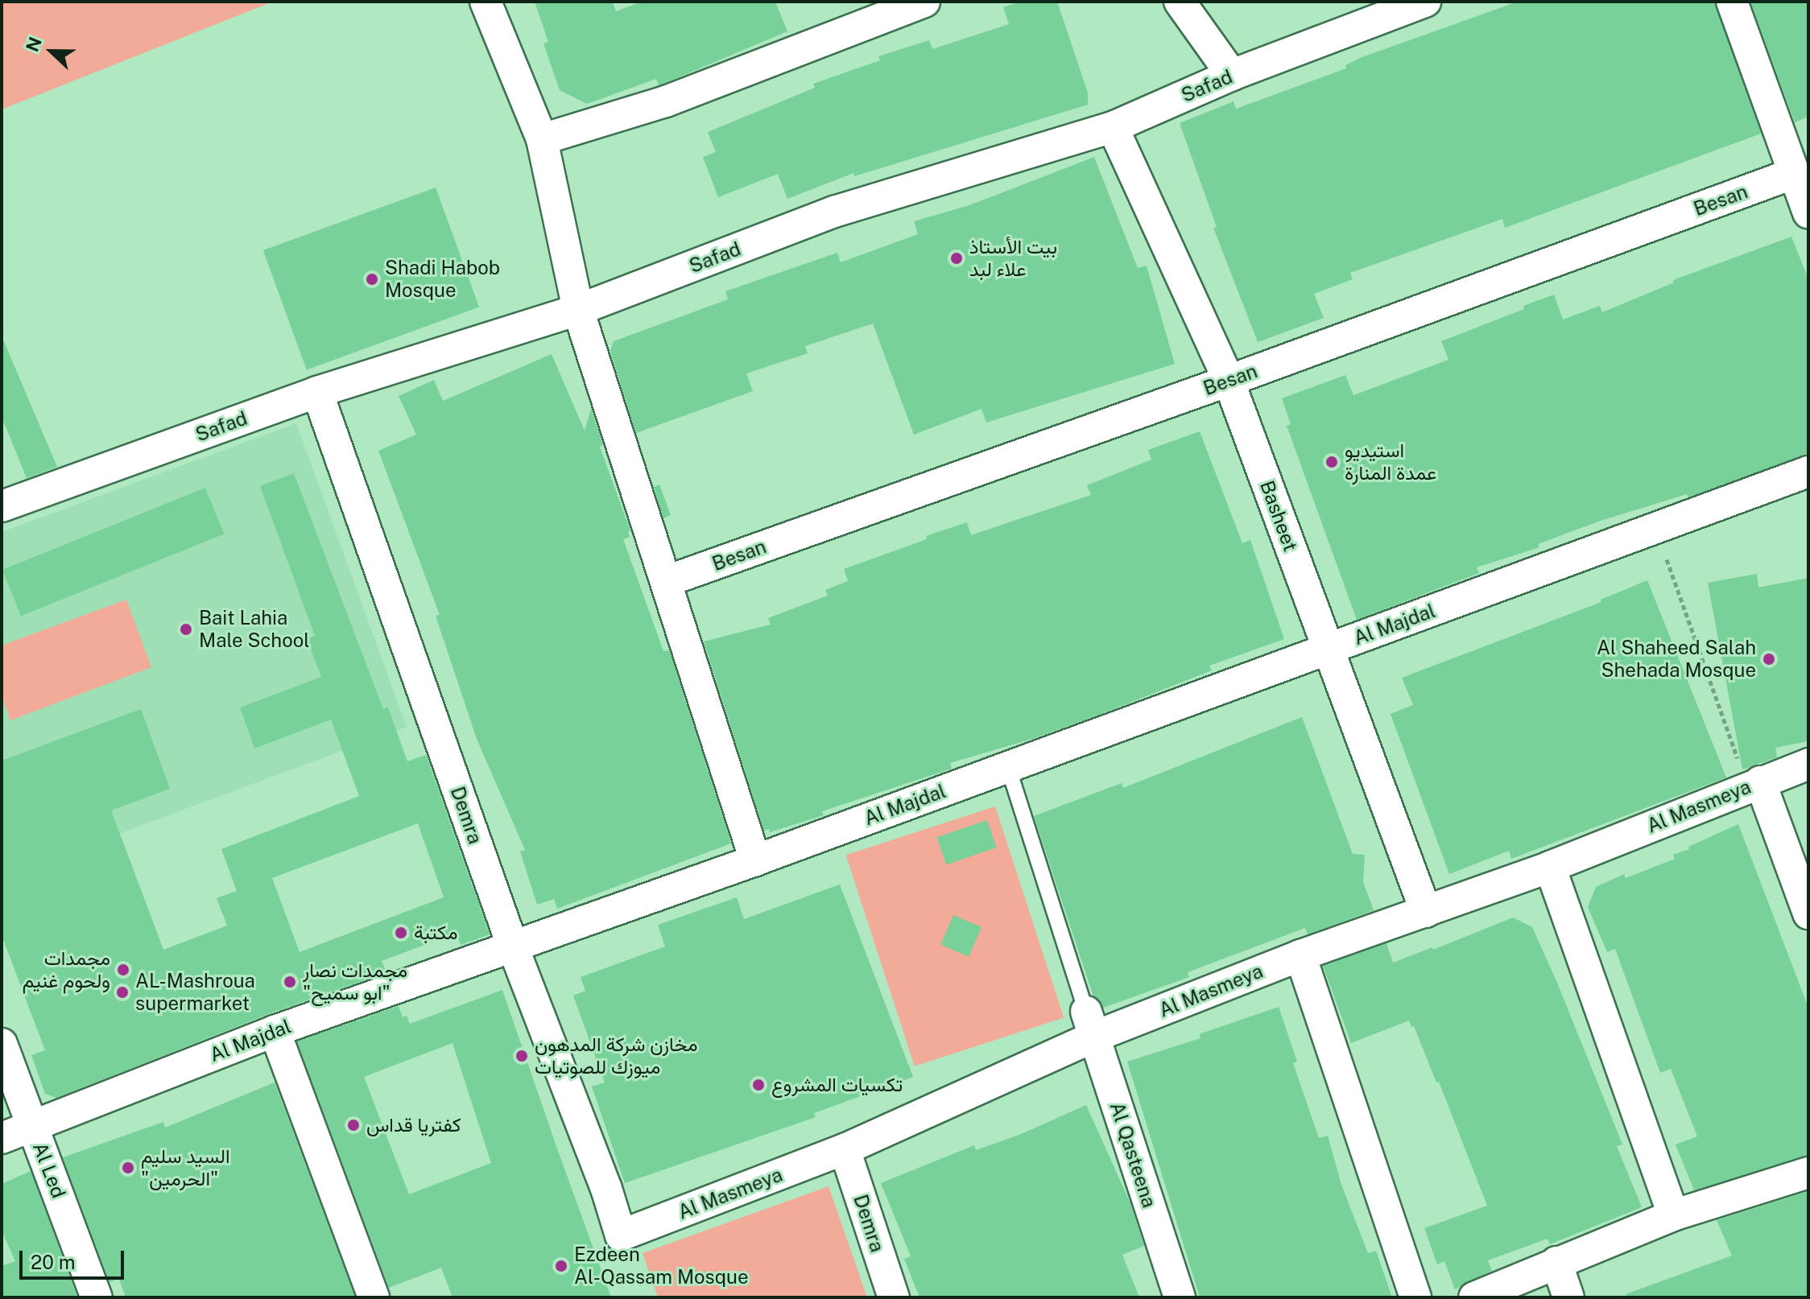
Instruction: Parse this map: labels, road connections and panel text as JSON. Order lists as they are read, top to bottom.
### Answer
{
  "streets": {
    "street": [
      "Safad",
      "Besan",
      "Basheet",
      "Al Majdal",
      "Al Masmeya",
      "Demra",
      "Al Qasteena",
      "Al Led"
    ]
  },
  "crossings": [
    ["Safad", "Basheet"],
    ["Safad", "Demra"],
    ["Besan", "Basheet"],
    ["Basheet", "Al Majdal"],
    ["Basheet", "Al Masmeya"],
    ["Al Majdal", "Demra"],
    ["Al Majdal", "Al Led"],
    ["Al Masmeya", "Demra"],
    ["Al Masmeya", "Al Qasteena"]
  ],
  "places": [
    "بيت الأستاذ علاء لبد",
    "Shadi Habob Mosque",
    "استيديو عمدة المنارة",
    "Bait Lahia Male School",
    "Al Shaheed Salah Shehada Mosque",
    "مكتبة",
    "مجمدات ولحوم غنيم",
    "مجمدات نصار \"ابو سميح\"",
    "AL-Mashroua supermarket",
    "مخازن شركة المدهون ميوزك للصوتيات",
    "تكسيات المشروع",
    "كفتريا قداس",
    "السيد سليم \"الحرمين\"",
    "Ezdeen Al-Qassam Mosque"
  ],
  "scale_bar": "20 m",
  "north": "left"
}
